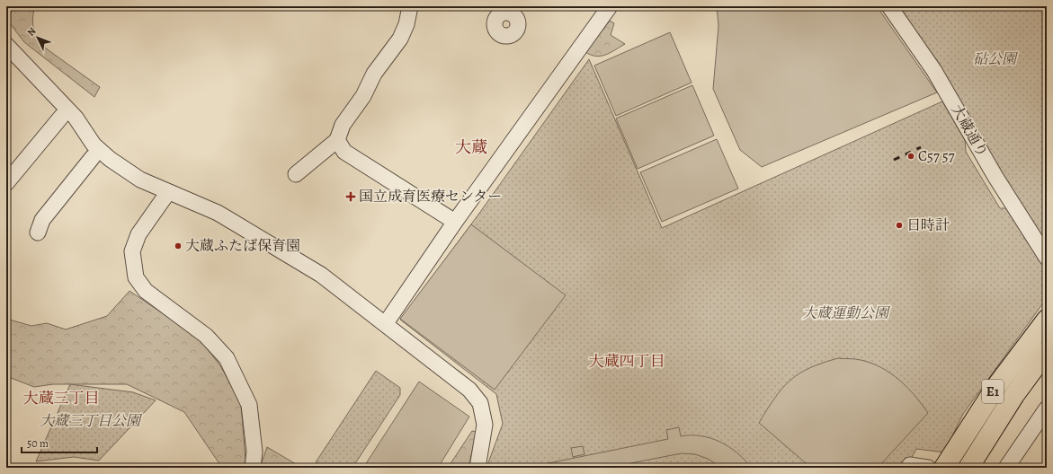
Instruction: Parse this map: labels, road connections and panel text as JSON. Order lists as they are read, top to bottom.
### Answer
{
  "streets": {
    "highway": ["E1"],
    "street": ["大蔵通り"]
  },
  "districts": ["大蔵", "大蔵四丁目", "大蔵三丁目"],
  "parks": ["砧公園", "大蔵運動公園", "大蔵三丁目公園"],
  "places": {
    "other": ["C57 57", "日時計", "大蔵ふたば保育園"],
    "health": ["国立成育医療センター"]
  },
  "scale_bar": "50 m",
  "north": "top left"
}
